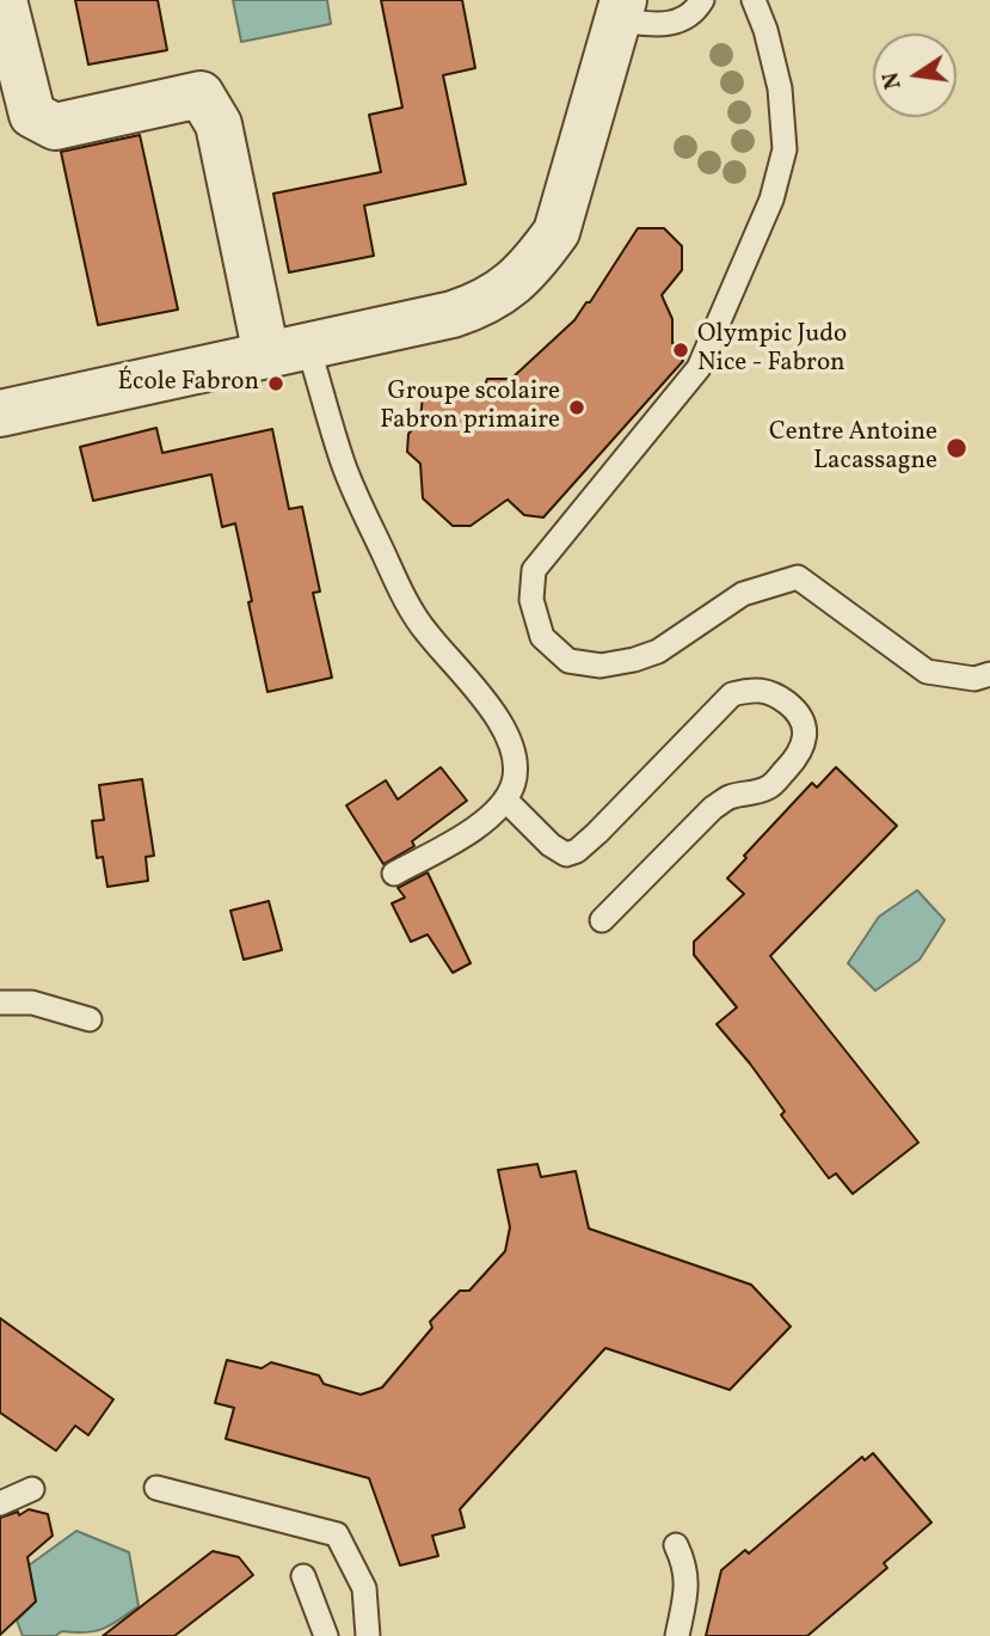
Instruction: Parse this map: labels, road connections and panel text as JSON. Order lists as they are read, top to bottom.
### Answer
{
  "places": [
    "Olympic Judo Nice - Fabron",
    "École Fabron",
    "Groupe scolaire Fabron primaire",
    "Centre Antoine Lacassagne"
  ],
  "north": "left"
}
